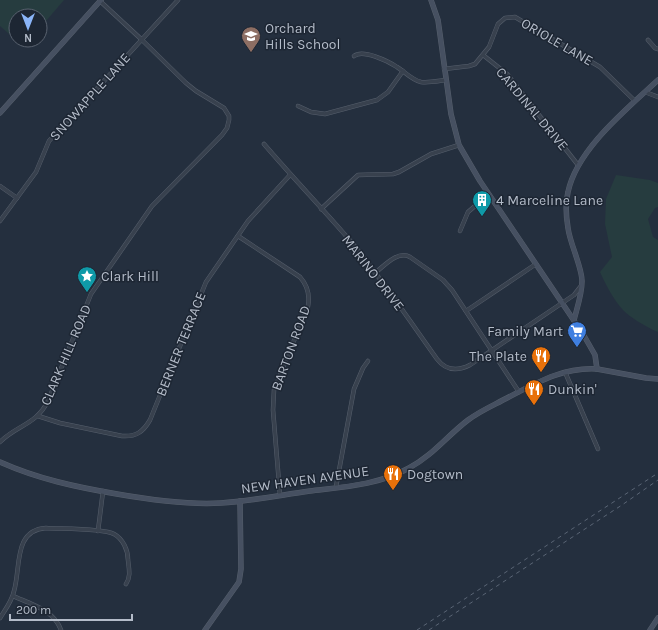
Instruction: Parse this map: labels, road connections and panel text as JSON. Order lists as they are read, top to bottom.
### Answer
{
  "streets": {
    "main road": ["NEW HAVEN AVENUE"],
    "street": [
      "ORIOLE LANE",
      "SNOWAPPLE LANE",
      "CARDINAL DRIVE",
      "MARINO DRIVE",
      "BERNER TERRACE",
      "BARTON ROAD",
      "CLARK HILL ROAD"
    ]
  },
  "crossings": [
    ["ORIOLE LANE", "CARDINAL DRIVE"],
    ["SNOWAPPLE LANE", "CLARK HILL ROAD"],
    ["MARINO DRIVE", "BERNER TERRACE"],
    ["BERNER TERRACE", "BARTON ROAD"],
    ["BERNER TERRACE", "CLARK HILL ROAD"],
    ["BARTON ROAD", "NEW HAVEN AVENUE"]
  ],
  "places": {
    "school or university": ["Orchard Hills School"],
    "building": ["4 Marceline Lane"],
    "place": ["Clark Hill"],
    "supermarket": ["Family Mart"],
    "restaurant": ["The Plate", "Dunkin'", "Dogtown"]
  },
  "scale_bar": "200 m",
  "north": "bottom"
}
